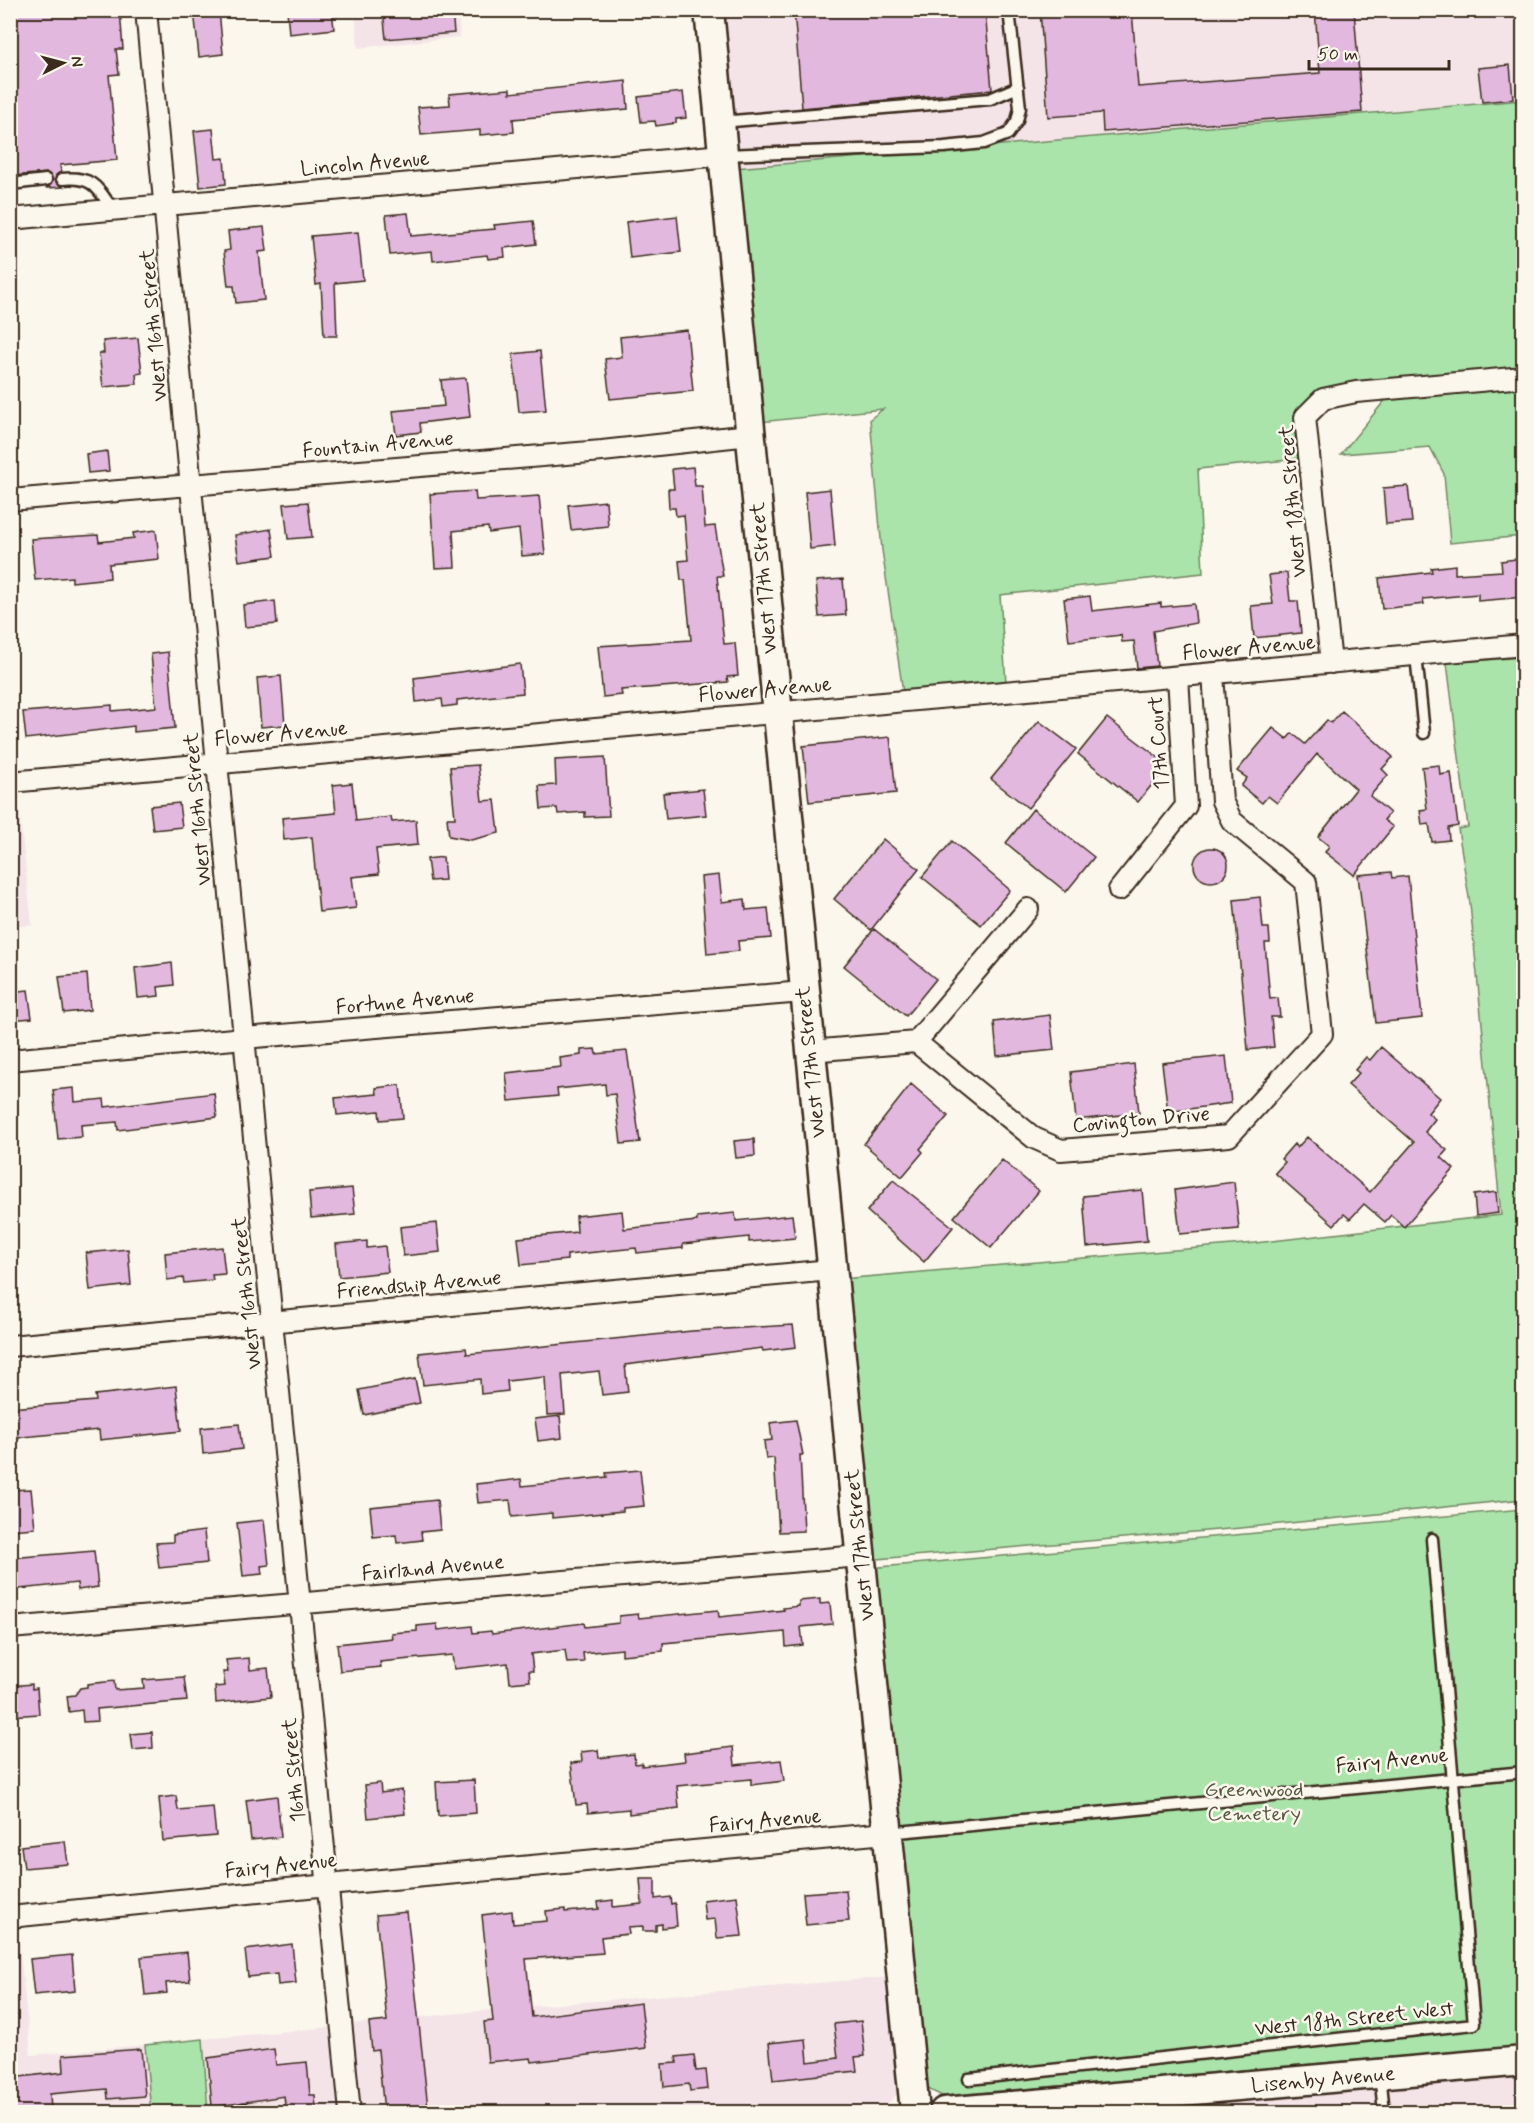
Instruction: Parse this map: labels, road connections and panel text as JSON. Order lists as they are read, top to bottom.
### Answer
{
  "streets": {
    "main road": ["West 17th Street", "Lisenby Avenue"],
    "street": [
      "Lincoln Avenue",
      "West 16th Street",
      "Fountain Avenue",
      "West 18th Street",
      "Flower Avenue",
      "17th Court",
      "Fortune Avenue",
      "Covington Drive",
      "Friendship Avenue",
      "Fairland Avenue",
      "Fairy Avenue",
      "16th Street"
    ],
    "lane": ["West 18th Street West"]
  },
  "crossings": [
    ["Lincoln Avenue", "West 16th Street"],
    ["Lincoln Avenue", "West 17th Street"],
    ["West 16th Street", "Fountain Avenue"],
    ["West 16th Street", "Flower Avenue"],
    ["West 16th Street", "Fortune Avenue"],
    ["West 16th Street", "Friendship Avenue"],
    ["West 16th Street", "Fairland Avenue"],
    ["West 16th Street", "16th Street"],
    ["Fountain Avenue", "West 17th Street"],
    ["West 18th Street", "Flower Avenue"],
    ["West 17th Street", "Flower Avenue"],
    ["West 17th Street", "Fortune Avenue"],
    ["West 17th Street", "Friendship Avenue"],
    ["West 17th Street", "Fairland Avenue"],
    ["West 17th Street", "Fairy Avenue"],
    ["Flower Avenue", "17th Court"],
    ["Flower Avenue", "Covington Drive"],
    ["Fairland Avenue", "16th Street"],
    ["Fairy Avenue", "16th Street"],
    ["Fairy Avenue", "West 18th Street West"]
  ],
  "parks": ["Greenwood Cemetery"],
  "scale_bar": "50 m",
  "north": "right"
}
